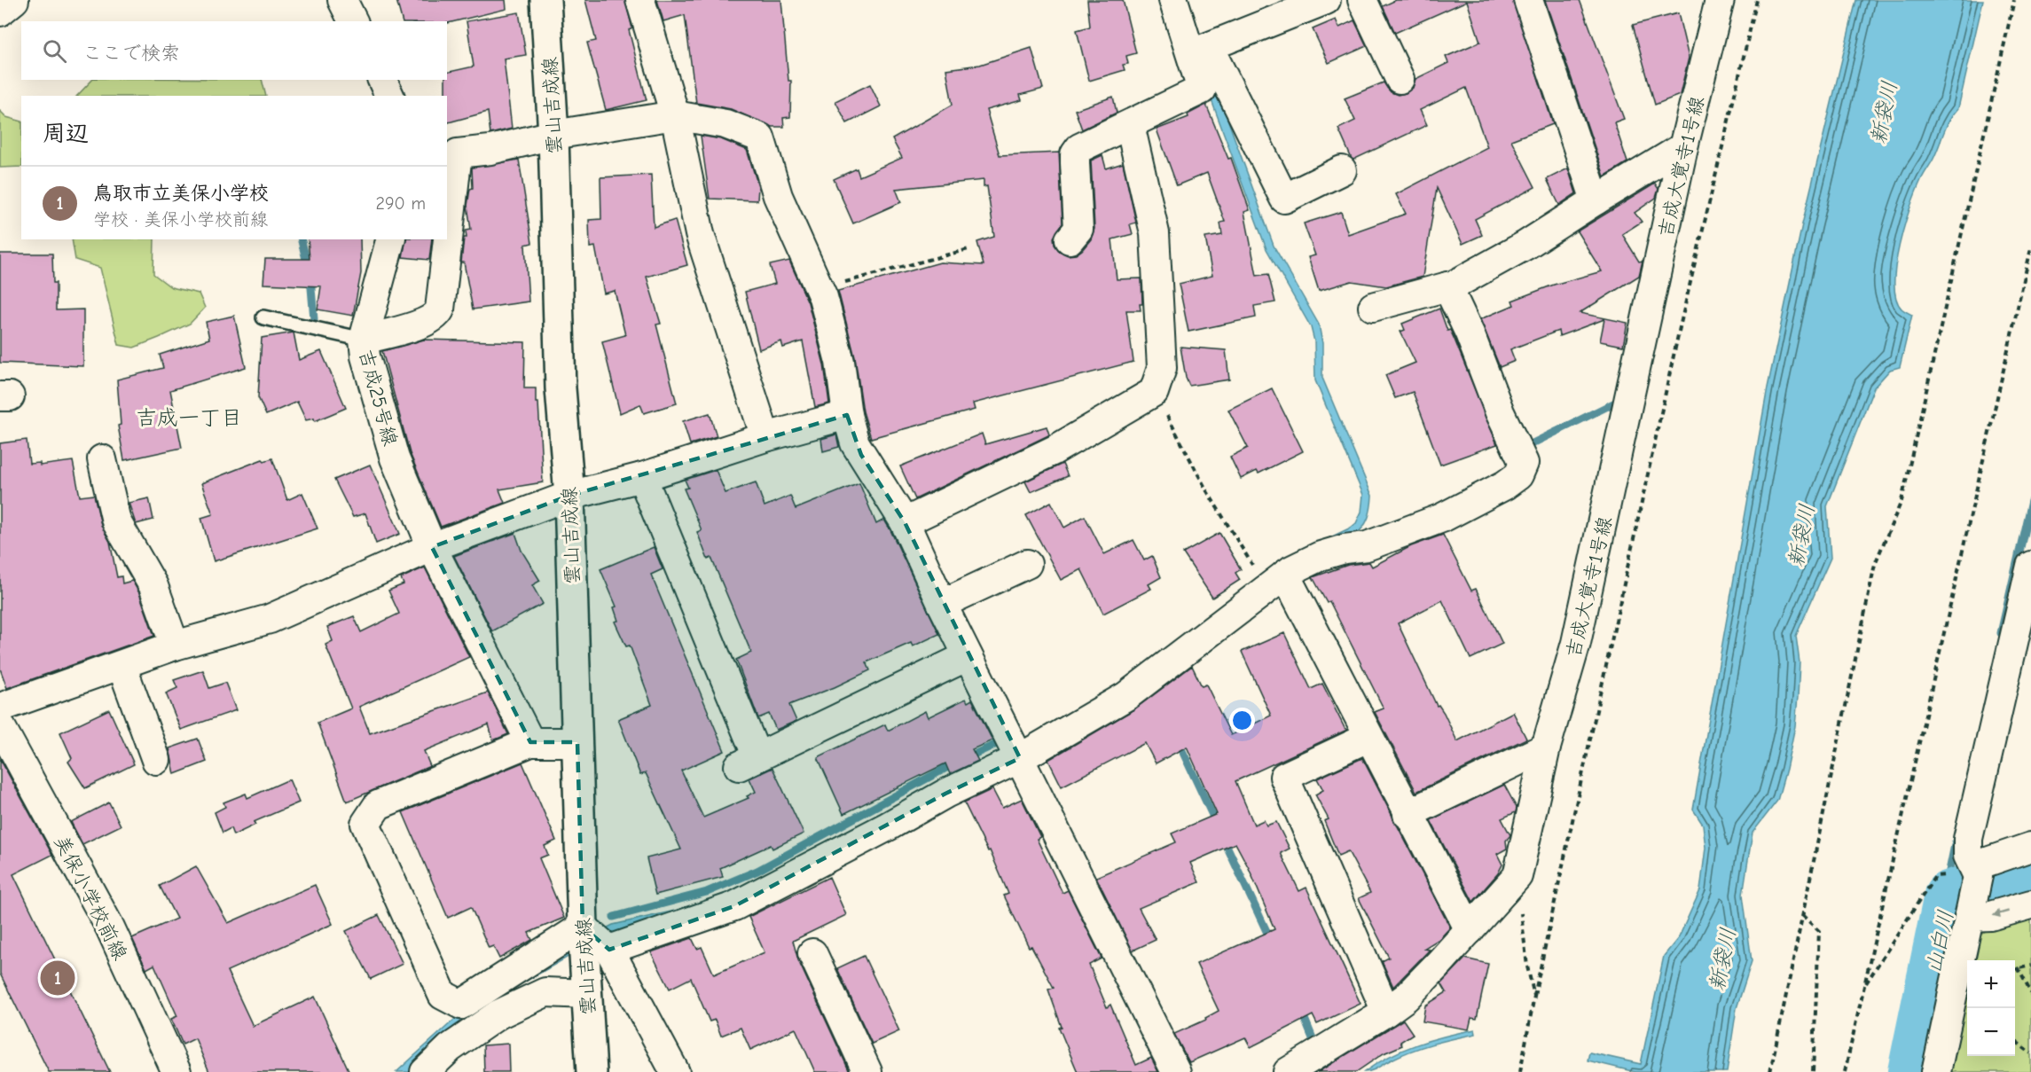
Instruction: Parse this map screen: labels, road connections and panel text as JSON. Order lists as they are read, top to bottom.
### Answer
{
  "streets": {
    "street": [
      "雲山吉成線",
      "吉成大覚寺1号線",
      "吉成25号線",
      "美保小学校前線"
    ]
  },
  "crossings": [
    ["雲山吉成線", "吉成25号線"]
  ],
  "districts": ["吉成一丁目"],
  "water": ["新袋川", "山白川"],
  "page": {
    "search": "ここで検索",
    "heading": "周辺",
    "list": [
      {
        "mark": "1",
        "name": "鳥取市立美保小学校",
        "note": "学校 · 美保小学校前線",
        "value": "290 m"
      }
    ],
    "pins": "1",
    "map_buttons": ["+", "−"]
  }
}
